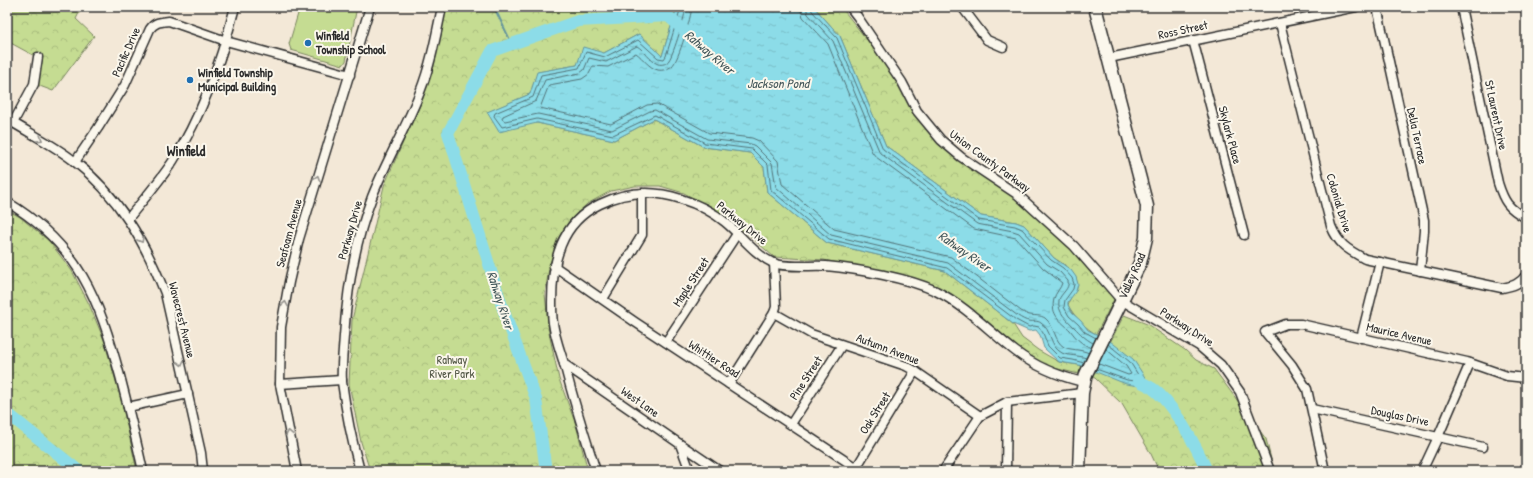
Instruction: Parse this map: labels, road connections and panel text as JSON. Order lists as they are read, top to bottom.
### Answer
{
  "streets": {
    "street": [
      "Ross Street",
      "Pacific Drive",
      "St Laurent Drive",
      "Skylark Place",
      "Delia Terrace",
      "Union County Parkway",
      "Colonial Drive",
      "Parkway Drive",
      "Seafoam Avenue",
      "Valley Road",
      "Maple Street",
      "Wavecrest Avenue",
      "Maurice Avenue",
      "Autumn Avenue",
      "Whittier Road",
      "Pine Street",
      "West Lane",
      "Oak Street",
      "Douglas Drive"
    ]
  },
  "crossings": [
    ["Ross Street", "Skylark Place"],
    ["Ross Street", "Colonial Drive"],
    ["Ross Street", "Valley Road"],
    ["Pacific Drive", "Seafoam Avenue"],
    ["Pacific Drive", "Wavecrest Avenue"],
    ["Delia Terrace", "Colonial Drive"],
    ["Union County Parkway", "Parkway Drive"],
    ["Union County Parkway", "Valley Road"],
    ["Parkway Drive", "Valley Road"],
    ["Parkway Drive", "Maple Street"],
    ["Parkway Drive", "Whittier Road"],
    ["Parkway Drive", "West Lane"],
    ["Maple Street", "Whittier Road"],
    ["Maurice Avenue", "Douglas Drive"],
    ["Autumn Avenue", "Pine Street"],
    ["Autumn Avenue", "Oak Street"],
    ["Whittier Road", "Pine Street"],
    ["Whittier Road", "Oak Street"]
  ],
  "one_way": ["Seafoam Avenue"],
  "districts": ["Winfield"],
  "water": ["Rahway River", "Jackson Pond"],
  "parks": ["Rahway River Park"],
  "places": ["Winfield Township School", "Winfield Township Municipal Building"]
}
